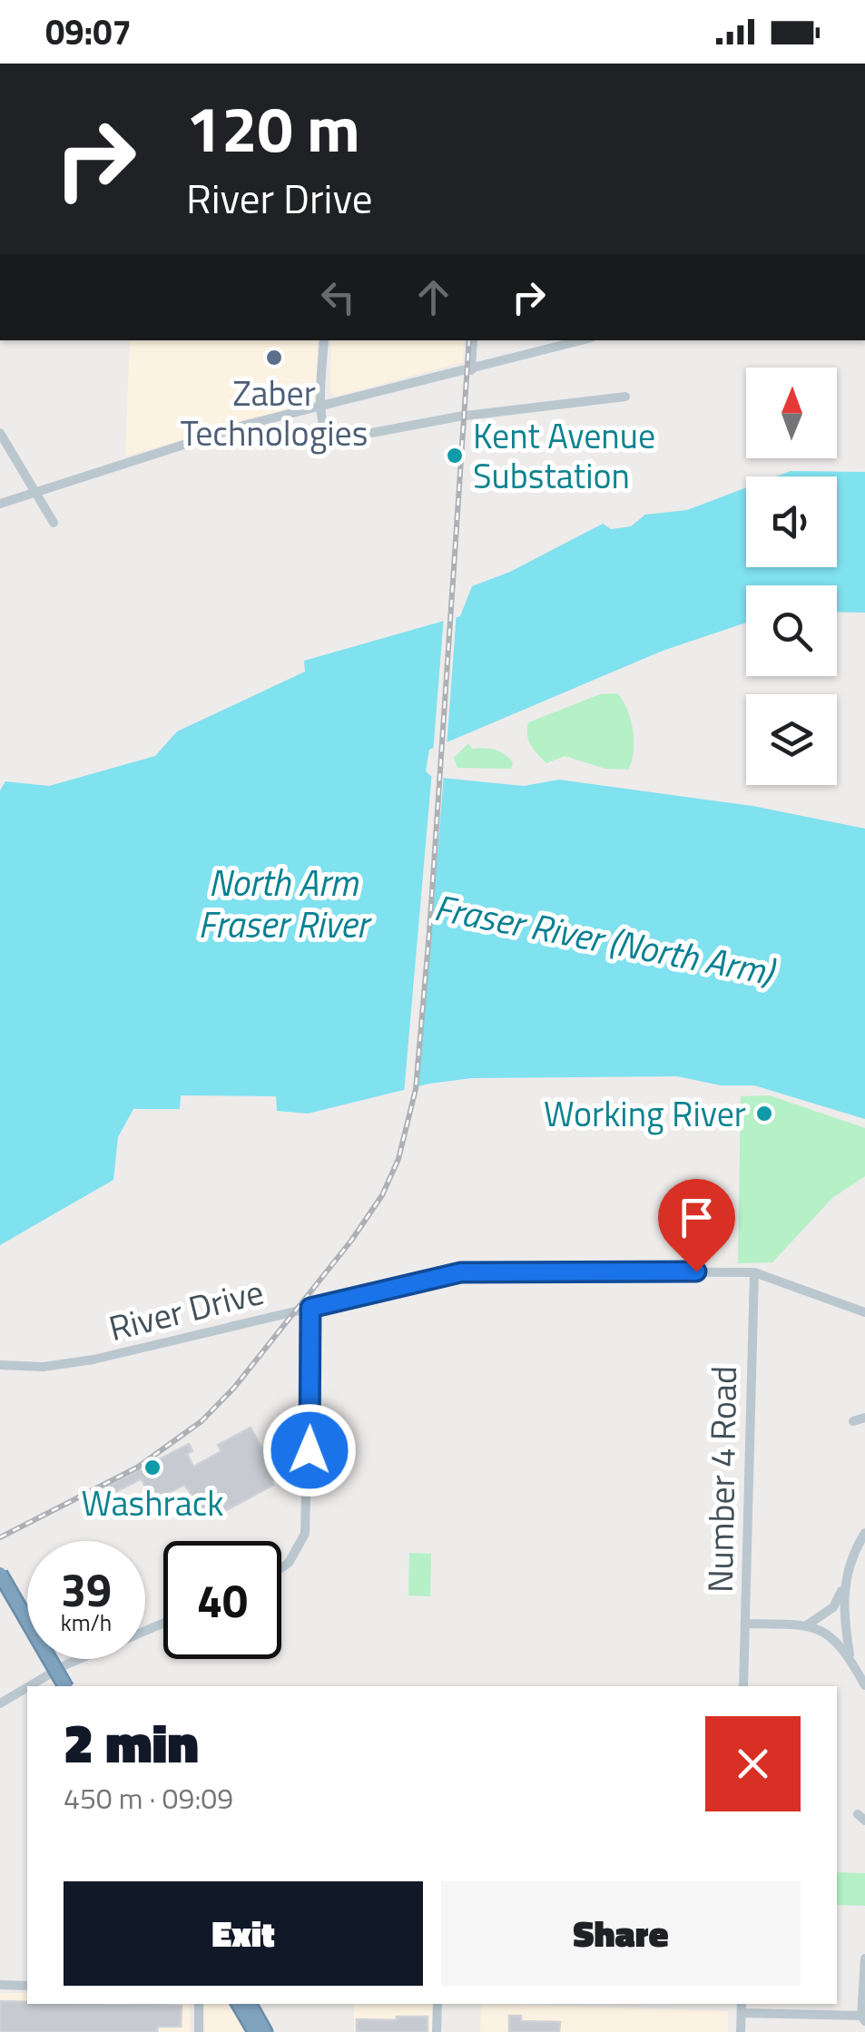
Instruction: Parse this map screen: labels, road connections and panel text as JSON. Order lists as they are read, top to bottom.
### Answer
{
  "streets": {
    "street": ["River Drive", "Number 4 Road"]
  },
  "crossings": [
    ["River Drive", "Number 4 Road"]
  ],
  "water": ["North Arm Fraser River", "Fraser River (North Arm)"],
  "places": [
    "Zaber Technologies",
    "Kent Avenue Substation",
    "Working River",
    "Washrack"
  ],
  "north": "top",
  "page": {
    "status": "09:07",
    "turn": ["120 m", "River Drive"],
    "speed": "39 km/h",
    "limit": "40",
    "heading": ["2 min", "450 m · 09:09"],
    "buttons": ["Exit", "Share"]
  }
}
